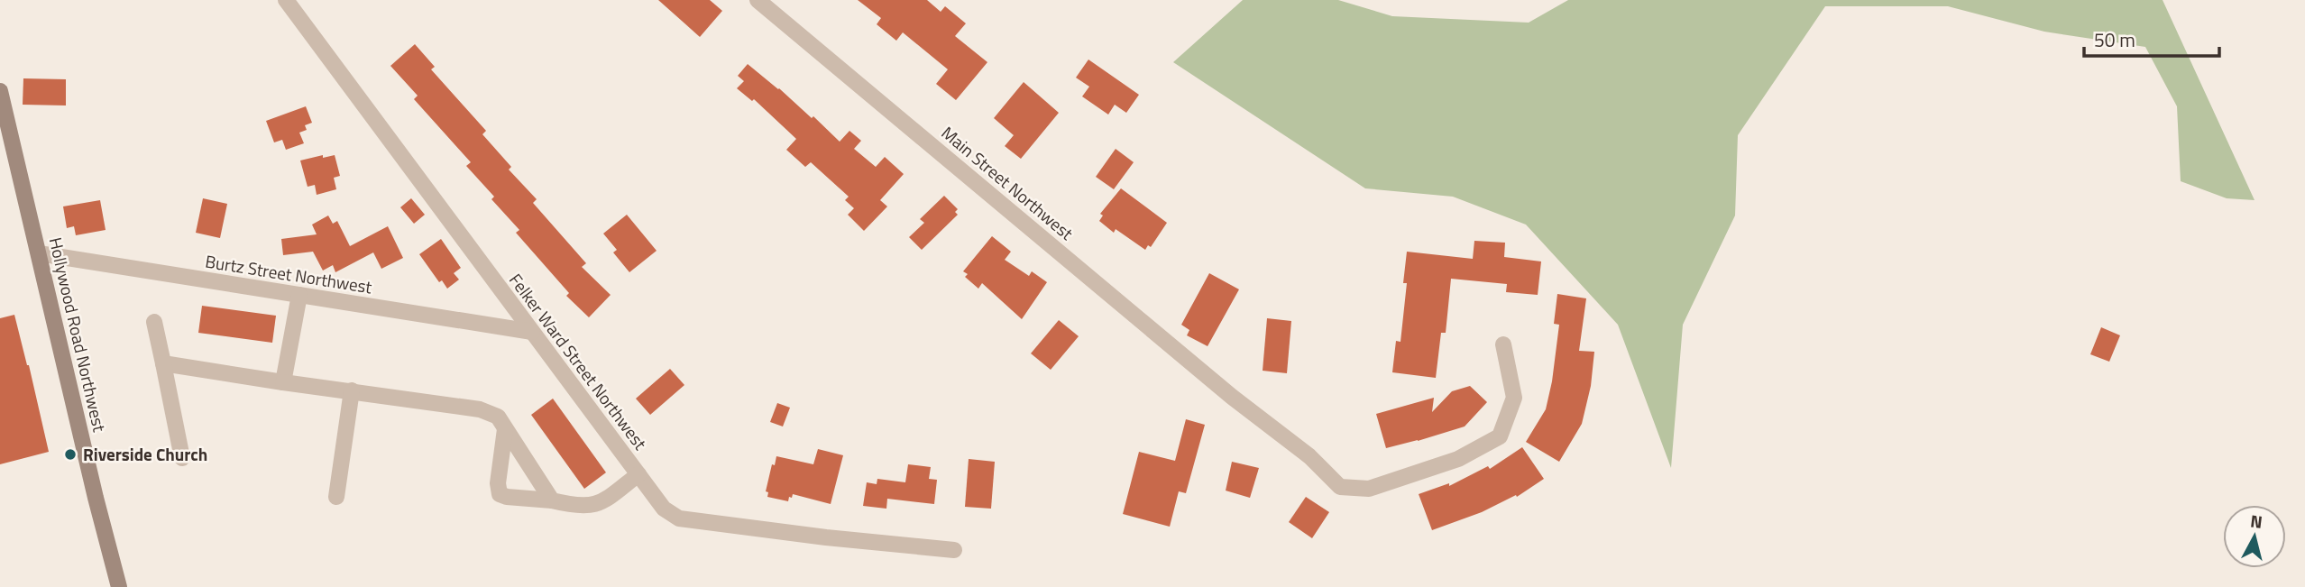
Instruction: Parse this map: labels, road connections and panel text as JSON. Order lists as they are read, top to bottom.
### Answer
{
  "streets": {
    "street": [
      "Main Street Northwest",
      "Burtz Street Northwest",
      "Hollywood Road Northwest",
      "Felker Ward Street Northwest"
    ]
  },
  "crossings": [
    ["Burtz Street Northwest", "Hollywood Road Northwest"],
    ["Burtz Street Northwest", "Felker Ward Street Northwest"]
  ],
  "places": ["Riverside Church"],
  "scale_bar": "50 m",
  "north": "top"
}
